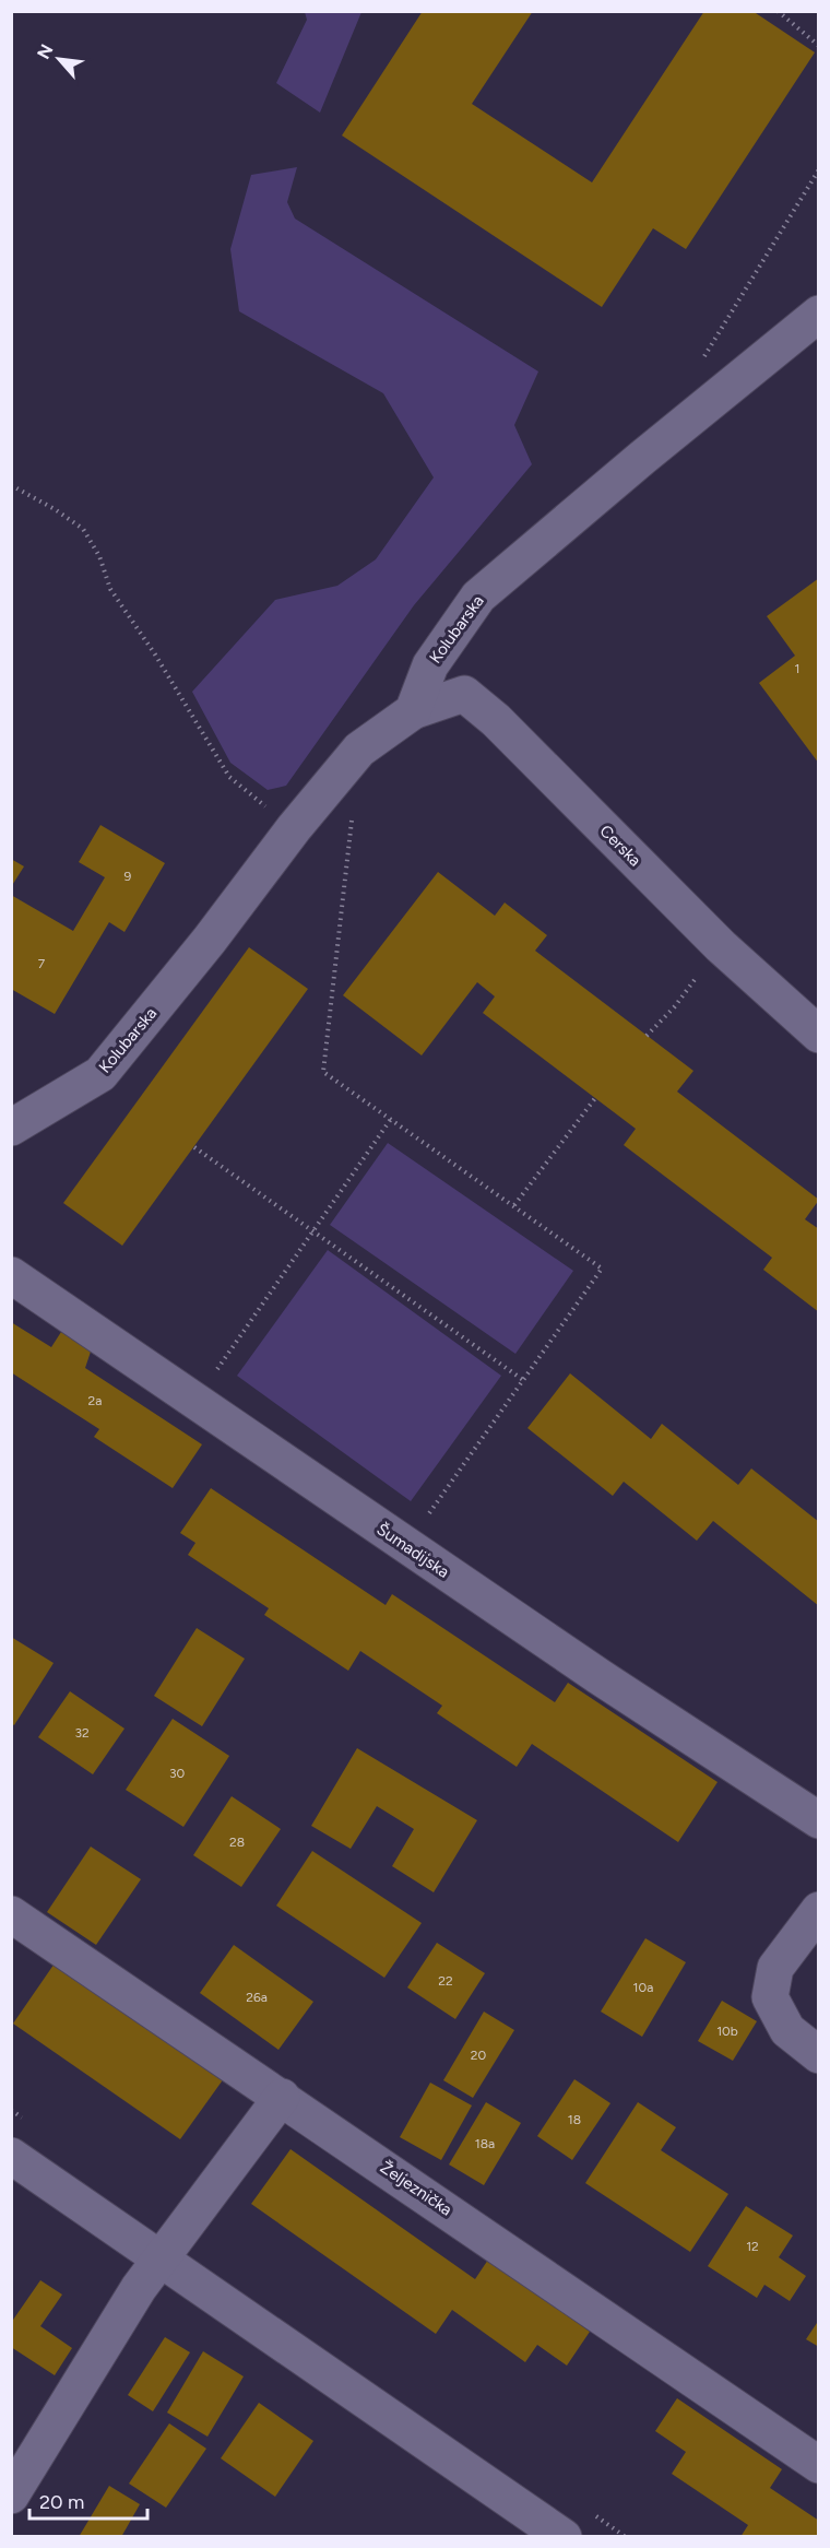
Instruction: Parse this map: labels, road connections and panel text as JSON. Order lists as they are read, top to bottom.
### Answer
{
  "streets": {
    "street": [
      "Kolubarska",
      "Cerska",
      "Šumadijska",
      "Željeznička"
    ]
  },
  "crossings": [
    ["Kolubarska", "Cerska"]
  ],
  "house_numbers": [
    "1",
    "9",
    "7",
    "2a",
    "32",
    "30",
    "28",
    "22",
    "10a",
    "26a",
    "10b",
    "20",
    "18",
    "18a",
    "12"
  ],
  "scale_bar": "20 m",
  "north": "top left"
}
